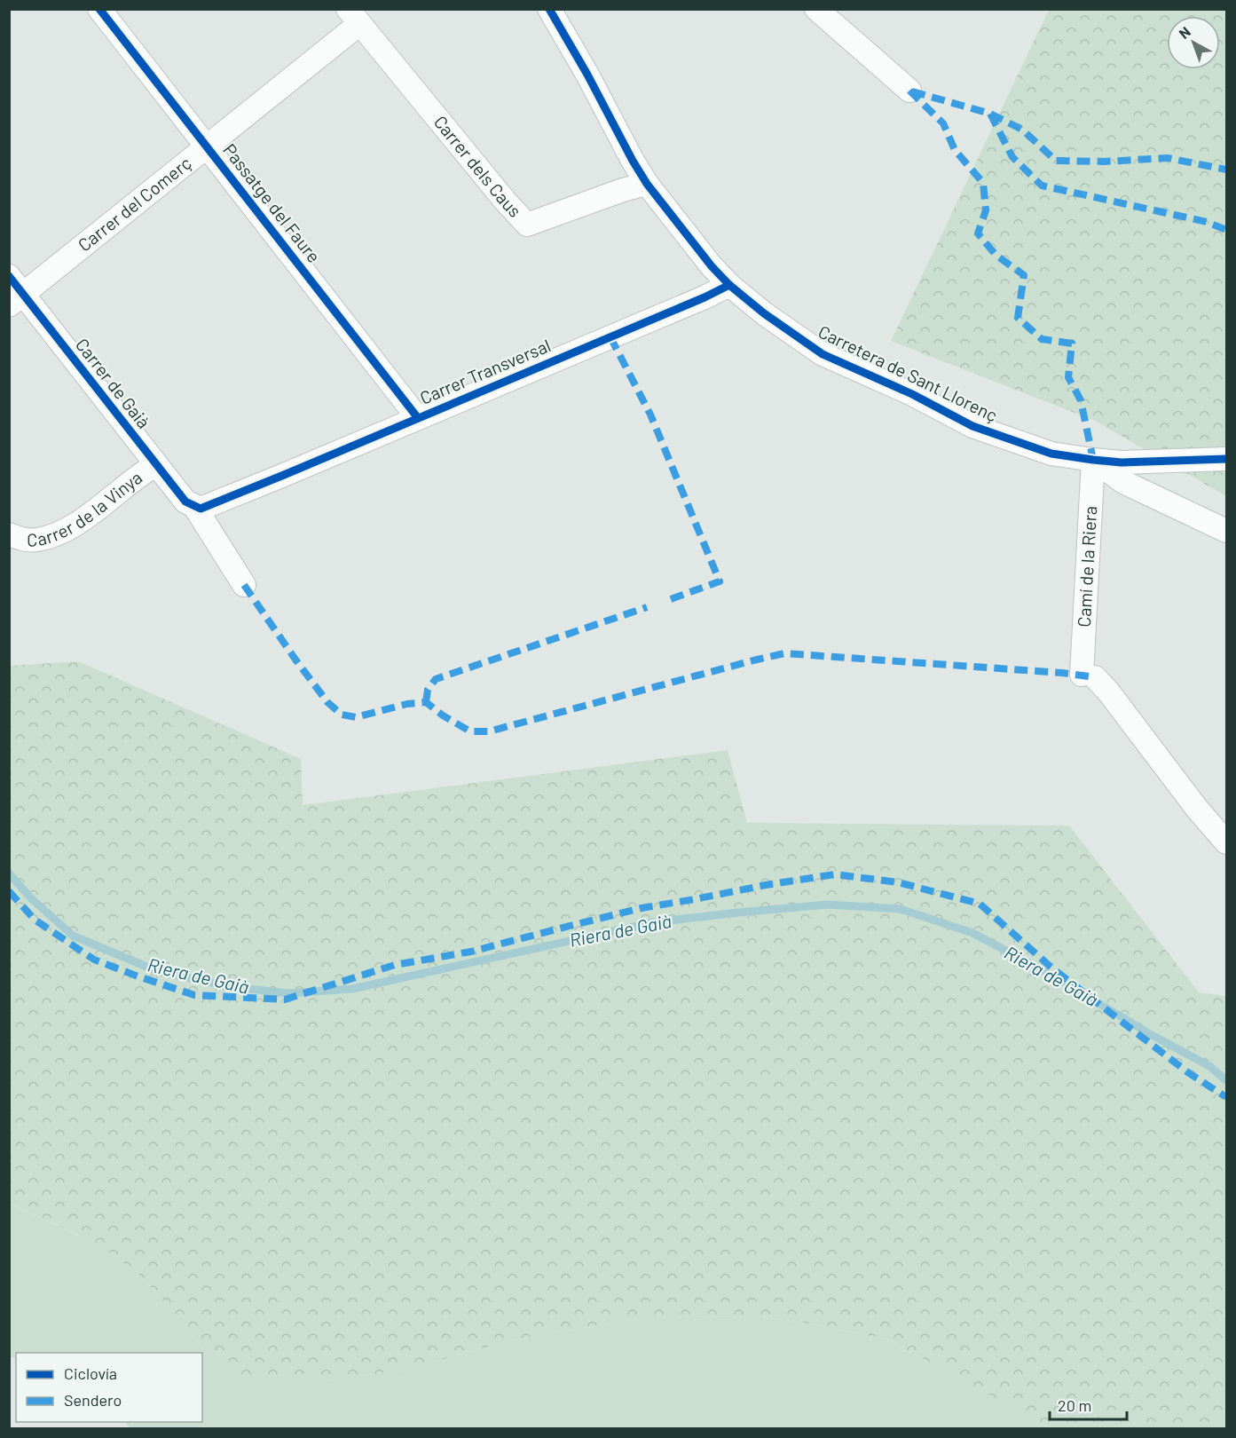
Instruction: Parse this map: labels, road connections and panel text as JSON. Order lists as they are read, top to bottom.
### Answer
{
  "streets": {
    "street": [
      "Carrer dels Caus",
      "Passatge del Faure",
      "Carrer del Comerç",
      "Carrer Transversal",
      "Carretera de Sant Llorenç",
      "Carrer de Gaià",
      "Carrer de la Vinya",
      "Camí de la Riera"
    ]
  },
  "crossings": [
    ["Carrer dels Caus", "Carrer del Comerç"],
    ["Carrer dels Caus", "Carretera de Sant Llorenç"],
    ["Passatge del Faure", "Carrer del Comerç"],
    ["Passatge del Faure", "Carrer Transversal"],
    ["Carrer del Comerç", "Carrer de Gaià"],
    ["Carrer Transversal", "Carretera de Sant Llorenç"],
    ["Carrer Transversal", "Carrer de Gaià"],
    ["Carretera de Sant Llorenç", "Camí de la Riera"],
    ["Carrer de Gaià", "Carrer de la Vinya"]
  ],
  "water": ["Riera de Gaià"],
  "legend": ["Ciclovía", "Sendero"],
  "scale_bar": "20 m",
  "north": "top left"
}
